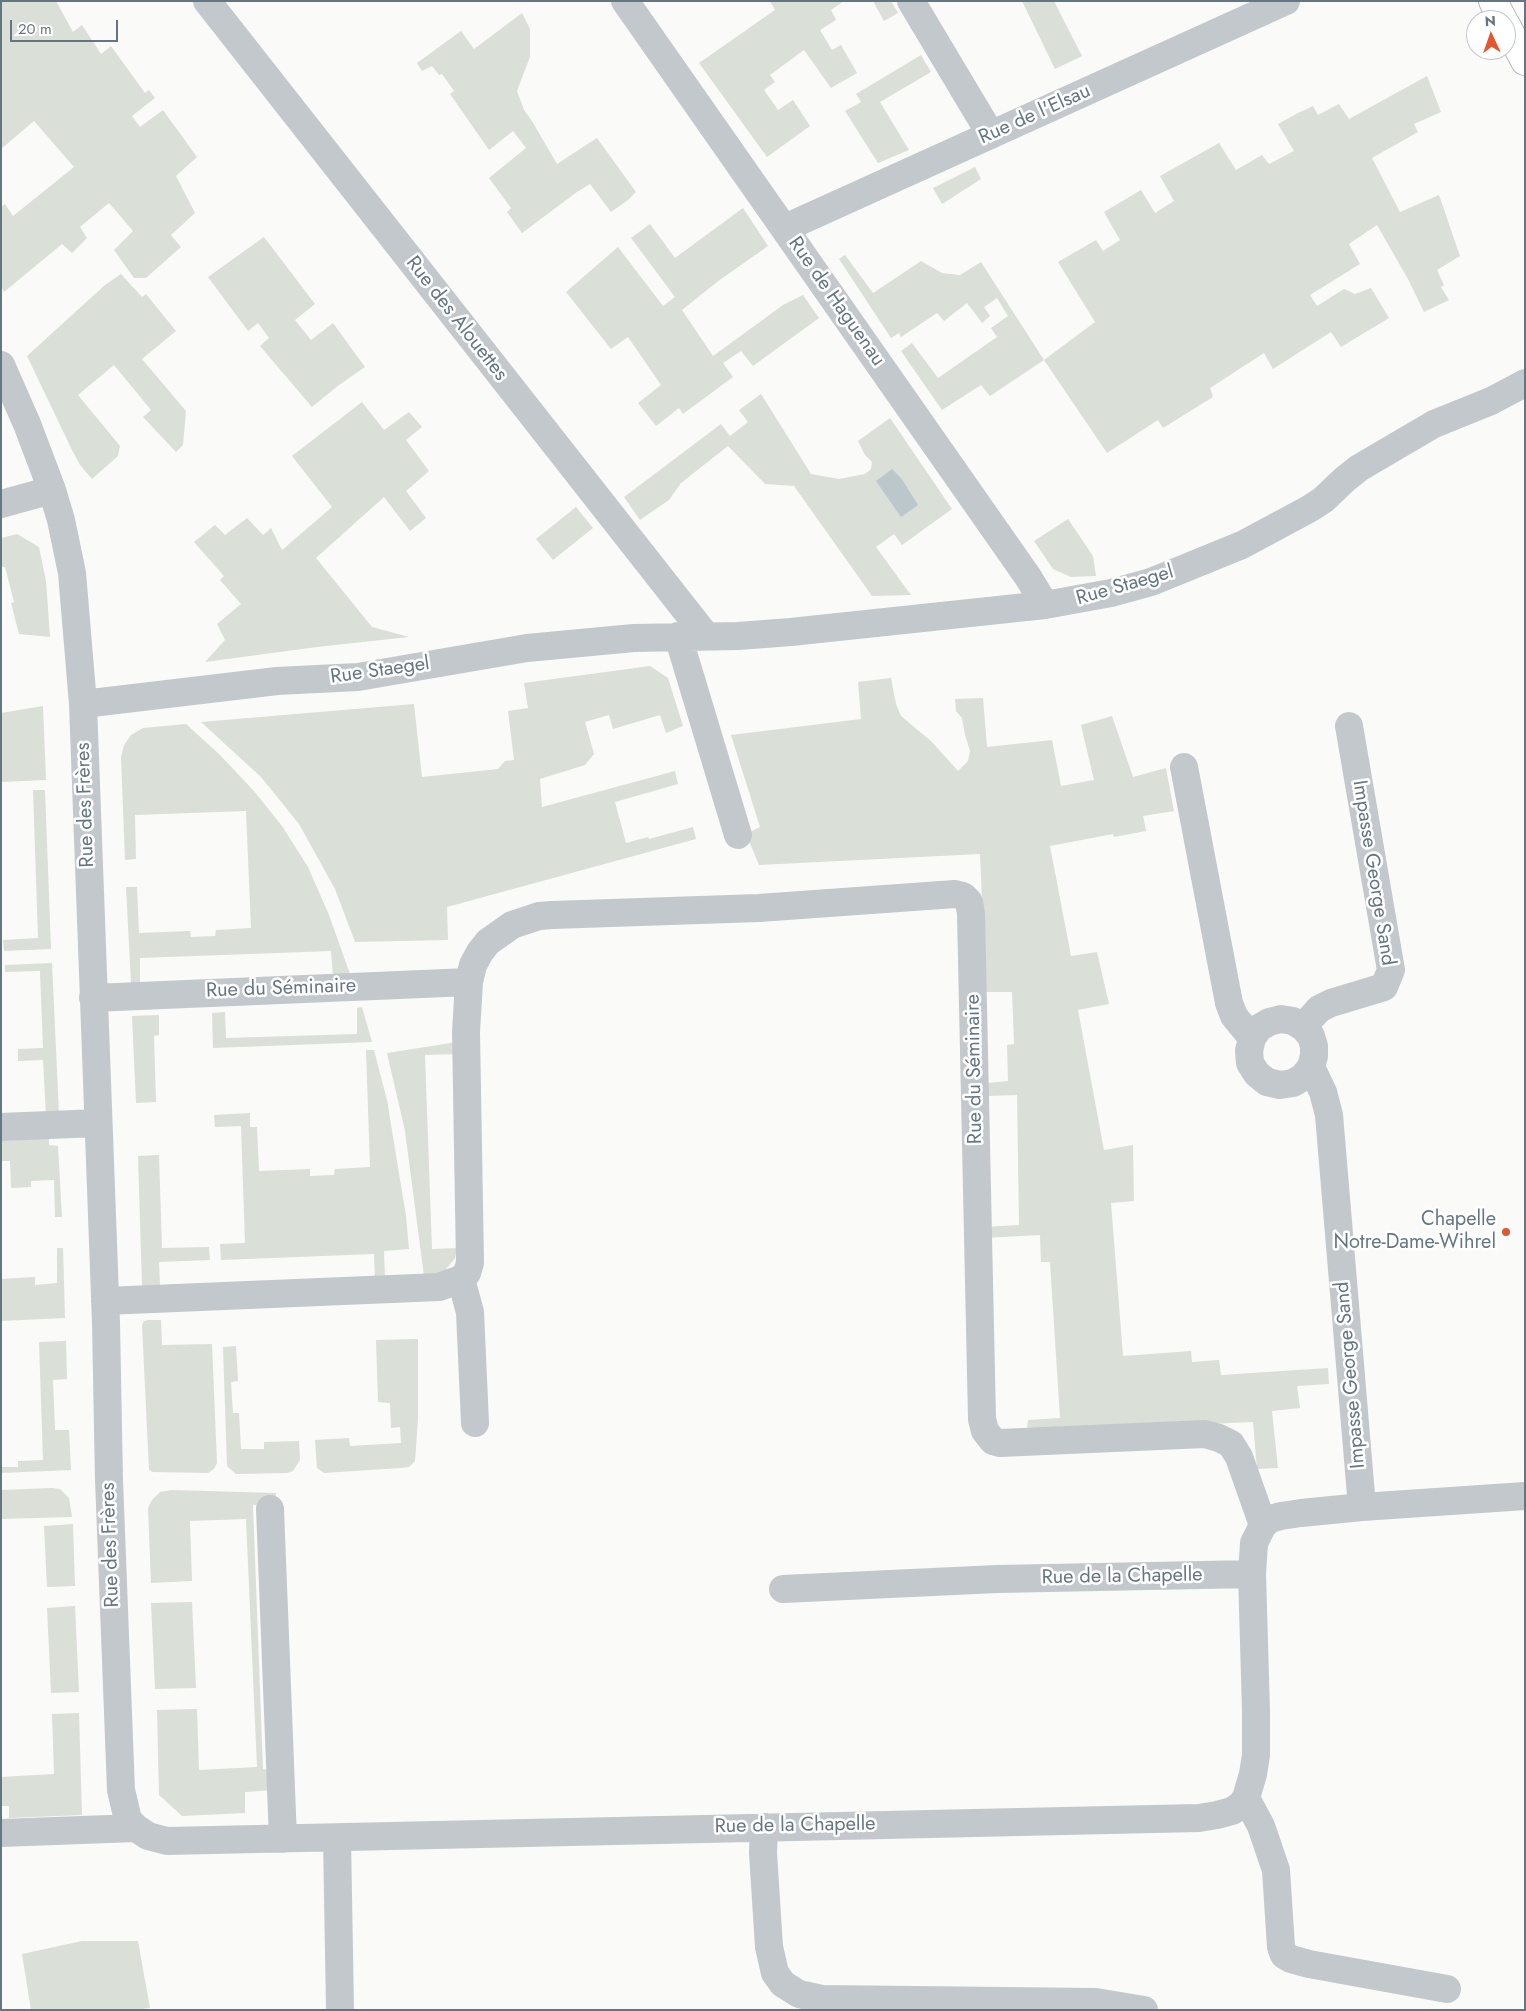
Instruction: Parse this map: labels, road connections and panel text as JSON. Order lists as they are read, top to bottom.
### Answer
{
  "streets": {
    "street": [
      "Rue de l'Elsau",
      "Rue de Haguenau",
      "Rue des Alouettes",
      "Rue Staegel",
      "Rue des Frères",
      "Impasse George Sand",
      "Rue du Séminaire",
      "Rue de la Chapelle"
    ]
  },
  "crossings": [
    ["Rue de l'Elsau", "Rue de Haguenau"],
    ["Rue de Haguenau", "Rue Staegel"],
    ["Rue des Alouettes", "Rue Staegel"],
    ["Rue Staegel", "Rue des Frères"],
    ["Rue des Frères", "Rue du Séminaire"],
    ["Rue des Frères", "Rue de la Chapelle"]
  ],
  "places": ["Chapelle Notre-Dame-Wihrel"],
  "scale_bar": "20 m",
  "north": "top"
}
